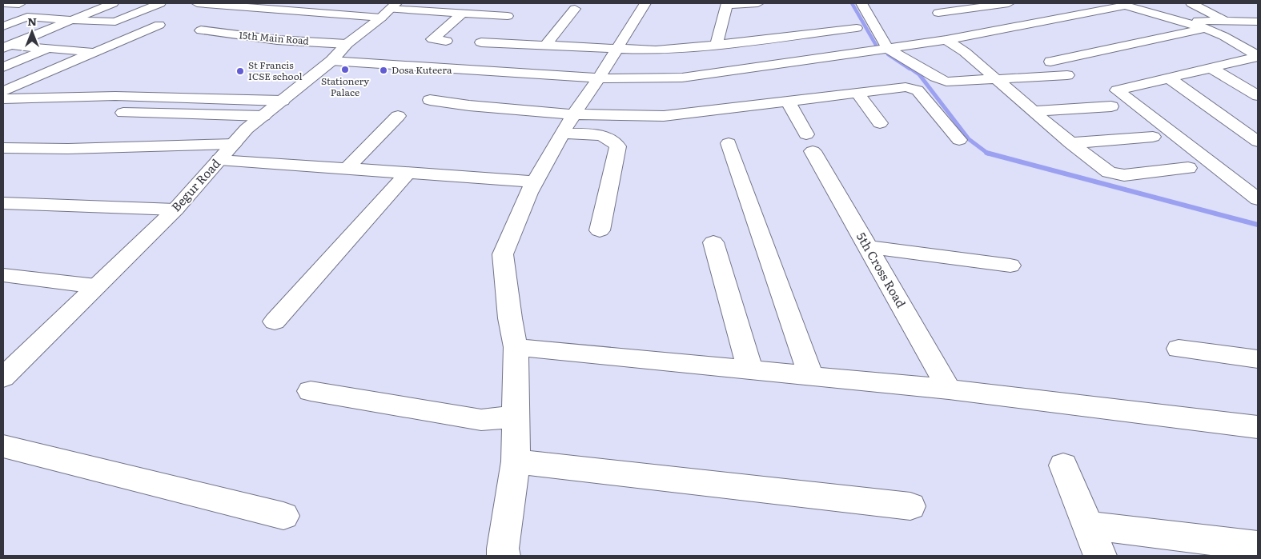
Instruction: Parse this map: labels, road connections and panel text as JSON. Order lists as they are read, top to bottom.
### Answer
{
  "streets": {
    "street": ["15th Main Road", "Begur Road", "5th Cross Road"]
  },
  "crossings": [
    ["15th Main Road", "Begur Road"]
  ],
  "places": ["Stationery Palace", "Dosa Kuteera", "St Francis ICSE school"],
  "north": "top"
}
